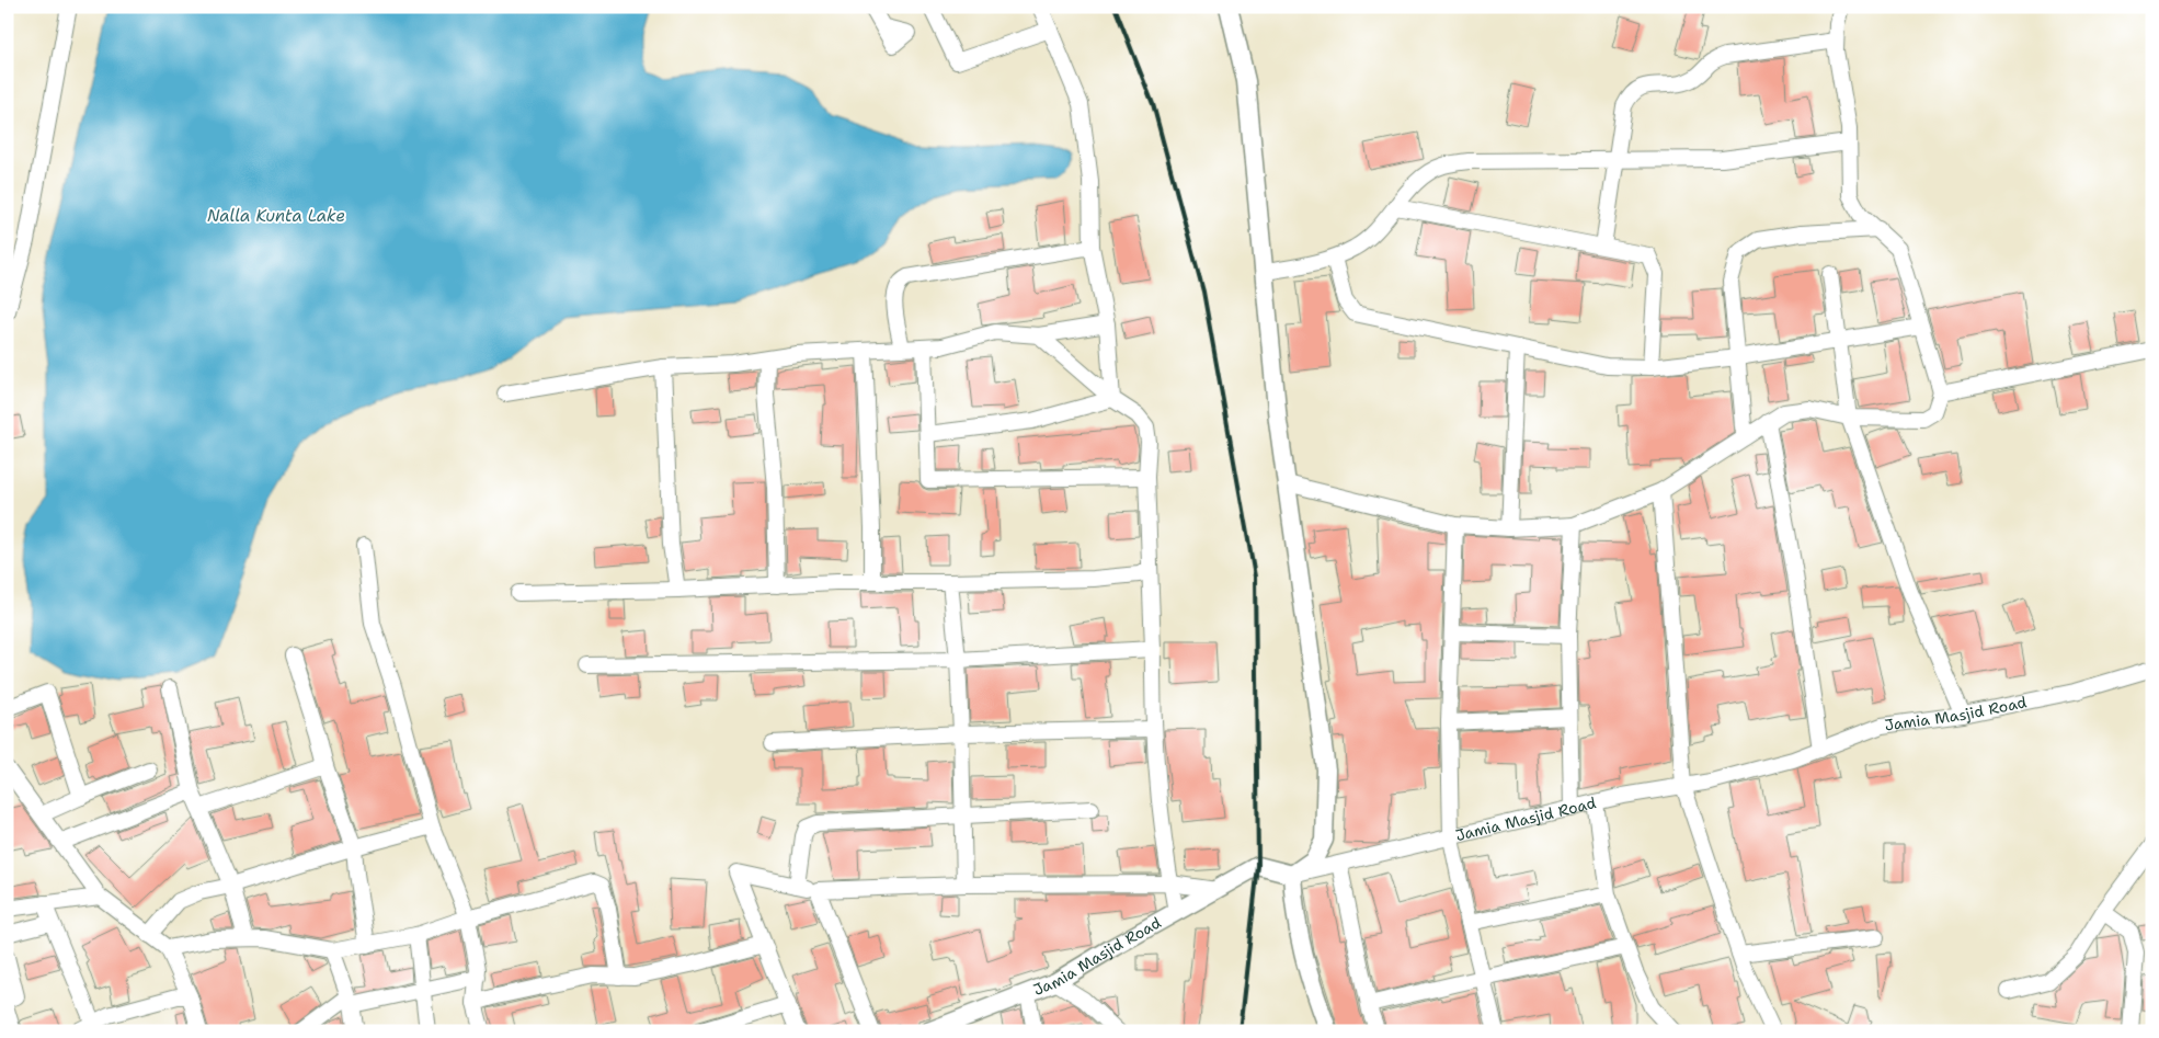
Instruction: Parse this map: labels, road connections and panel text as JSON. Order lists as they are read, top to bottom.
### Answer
{
  "streets": {
    "street": ["Jamia Masjid Road"]
  },
  "water": ["Nalla Kunta Lake"]
}
